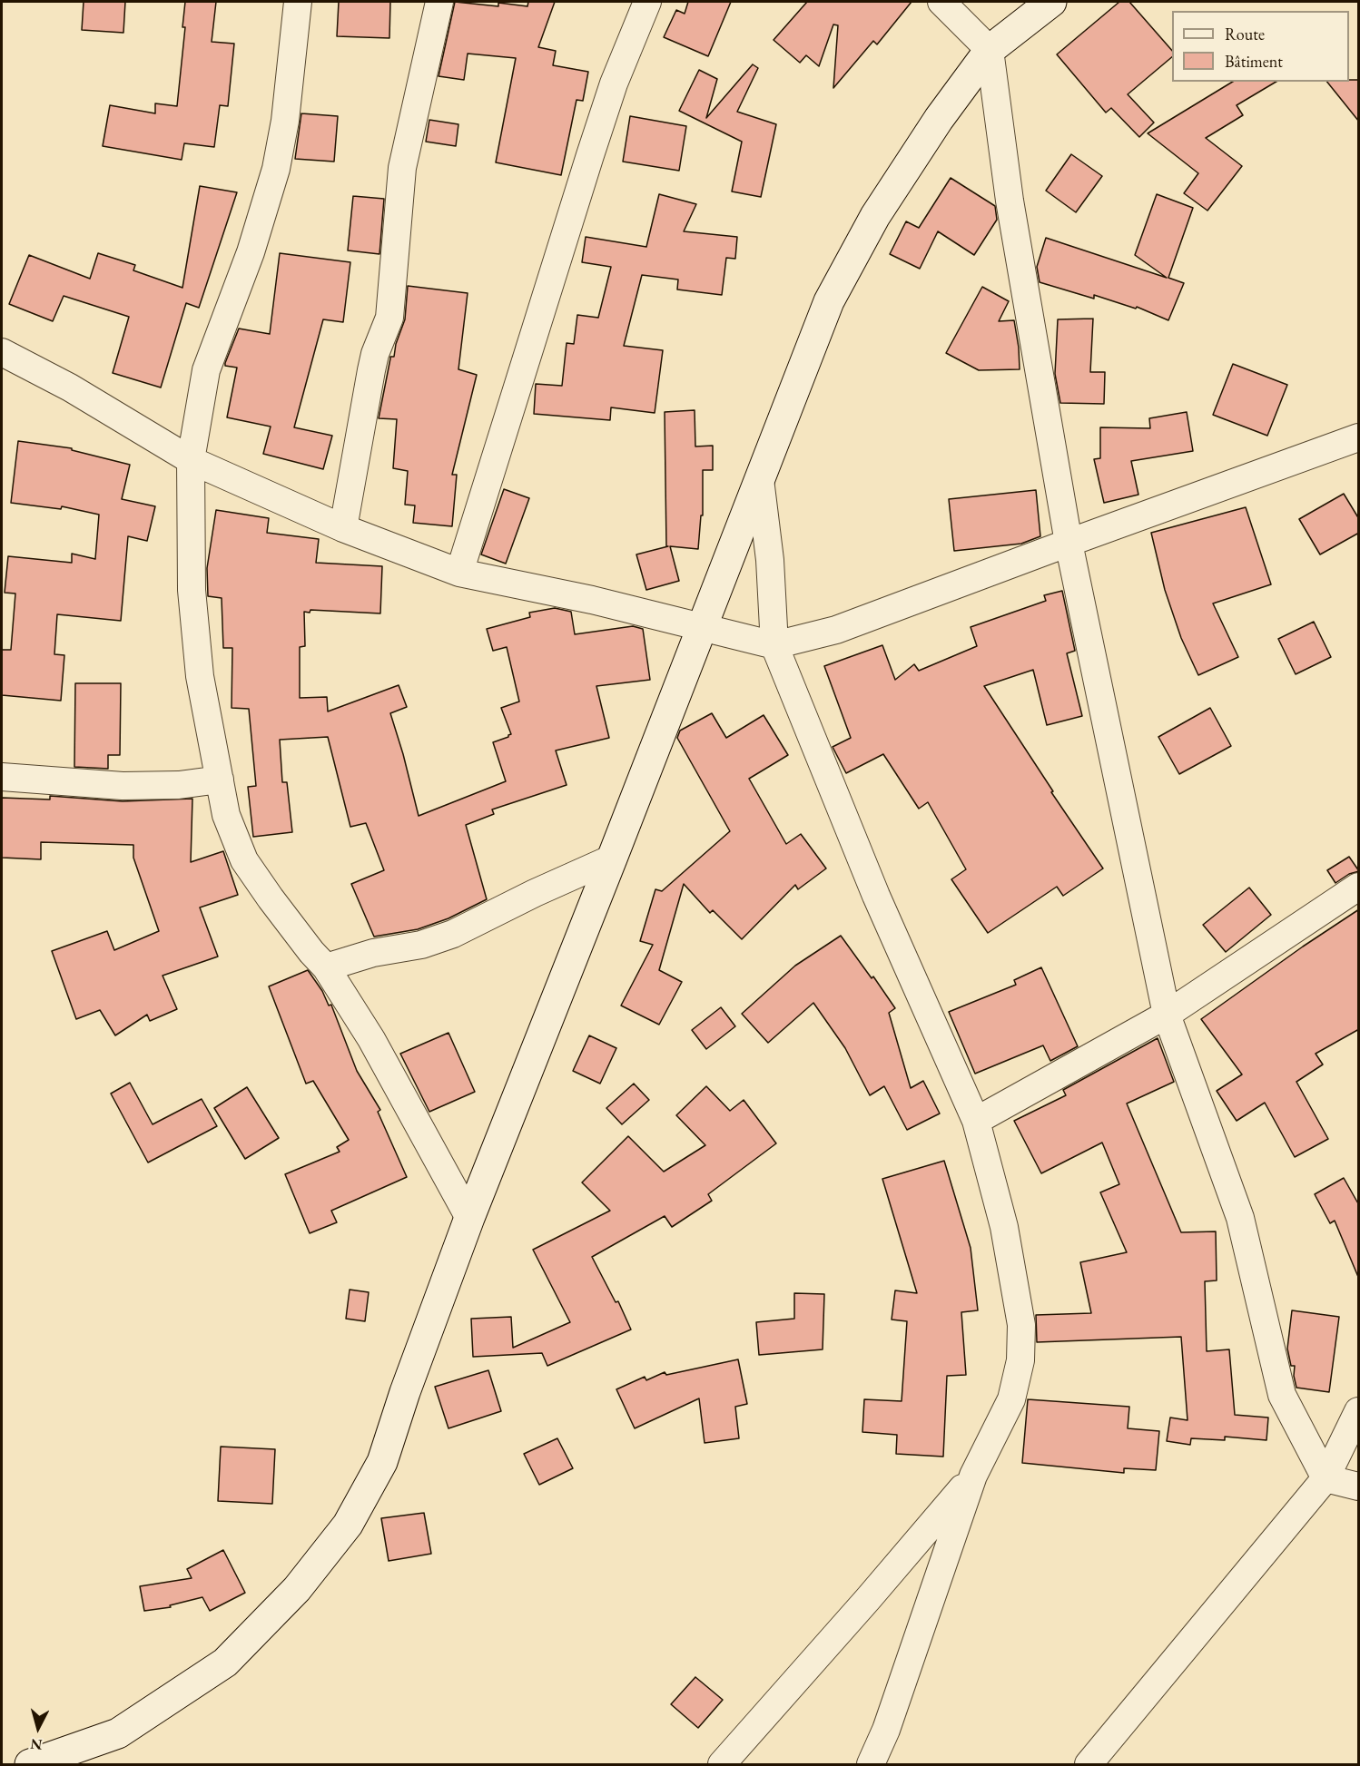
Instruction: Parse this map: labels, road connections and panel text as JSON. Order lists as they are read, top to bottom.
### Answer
{
  "legend": ["Route", "Bâtiment"],
  "north": "bottom"
}
